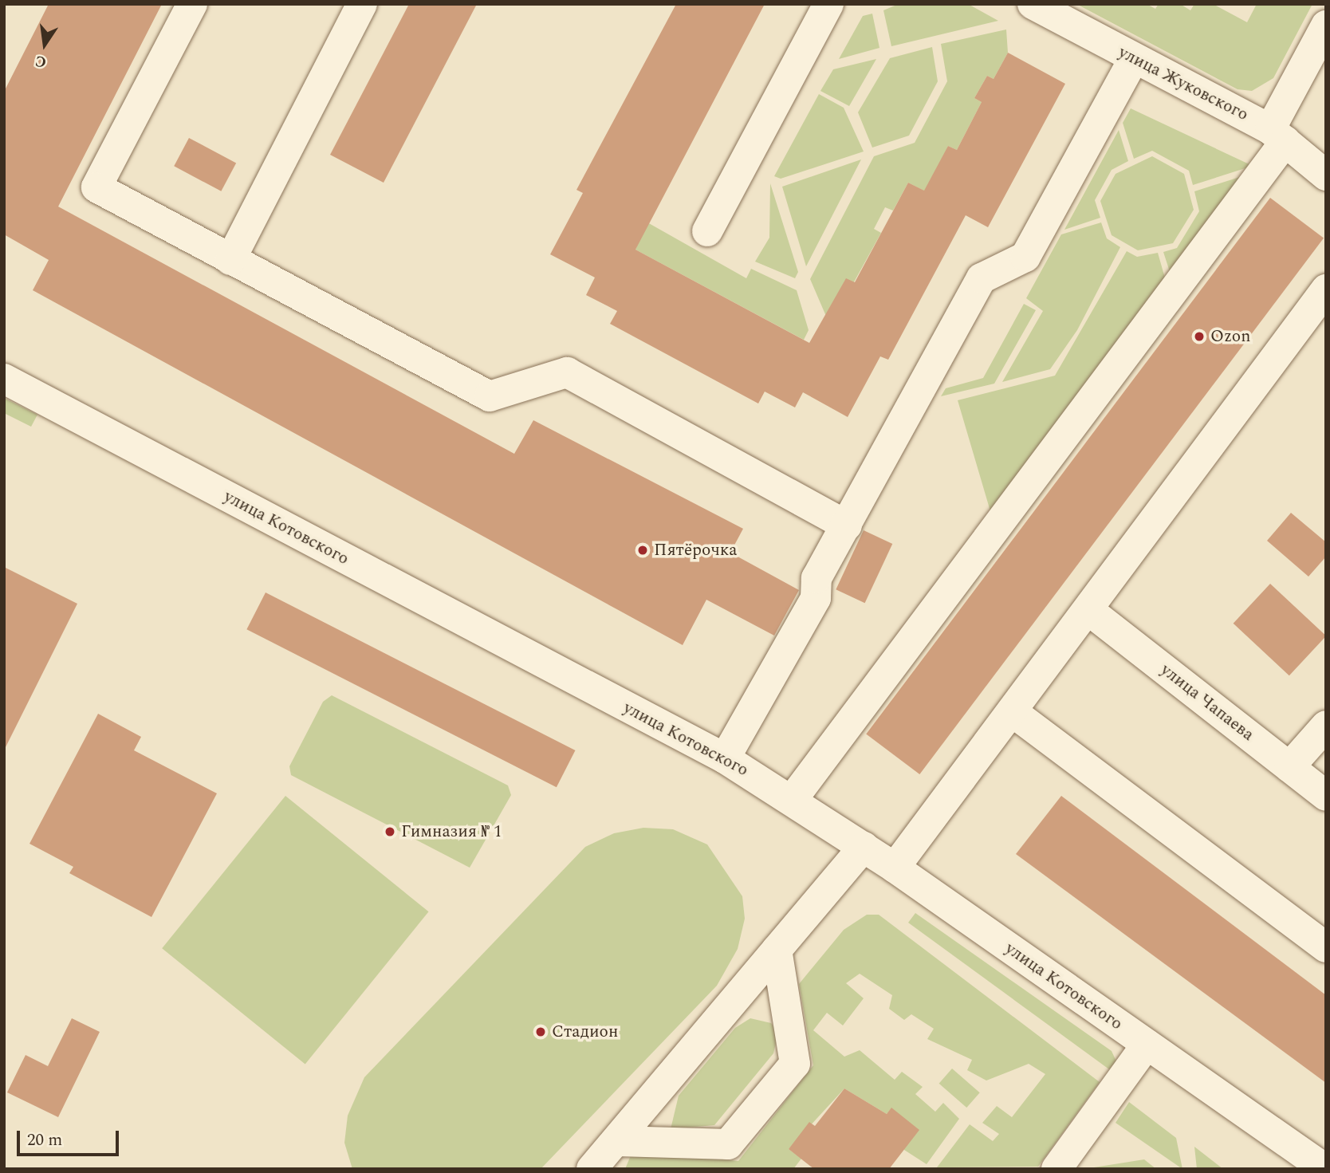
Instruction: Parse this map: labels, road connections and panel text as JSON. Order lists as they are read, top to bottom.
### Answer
{
  "streets": {
    "street": ["улица Жуковского", "улица Котовского", "улица Чапаева"]
  },
  "places": [
    "Ozon",
    "Пятёрочка",
    "Гимназия № 1",
    "Стадион"
  ],
  "scale_bar": "20 m",
  "north": "bottom"
}
